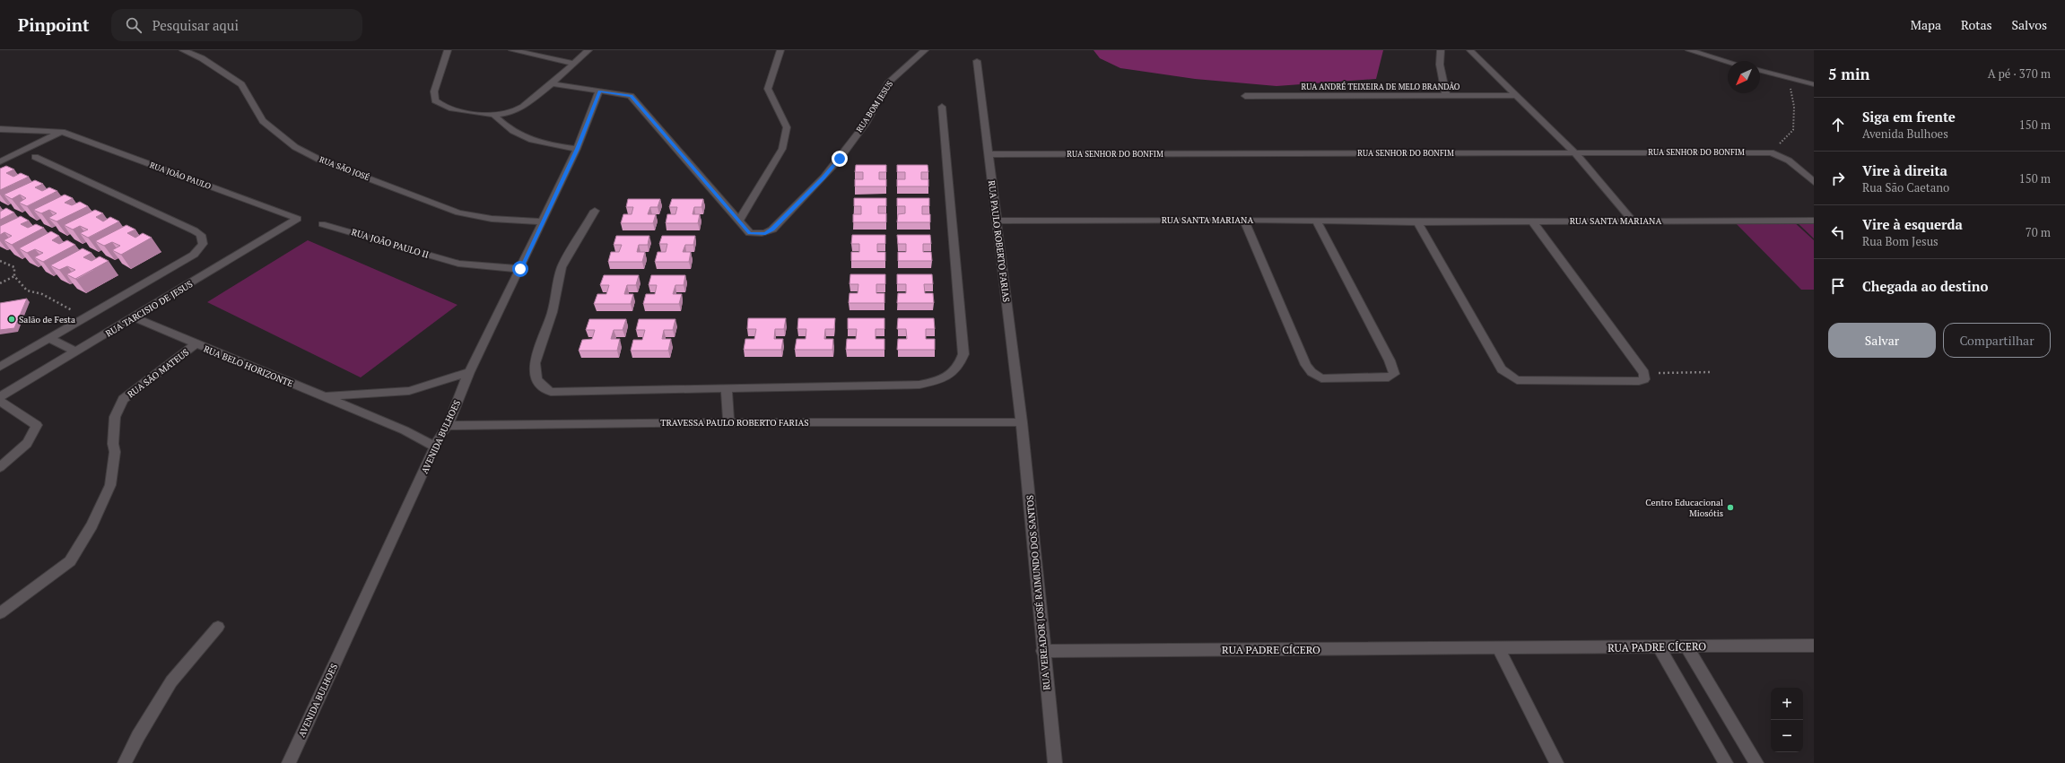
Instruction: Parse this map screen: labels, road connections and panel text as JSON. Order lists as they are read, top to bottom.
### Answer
{
  "streets": {
    "street": [
      "RUA ANDRÉ TEIXEIRA DE MELO BRANDÃO",
      "RUA BOM JESUS",
      "RUA SENHOR DO BONFIM",
      "RUA SÃO JOSÉ",
      "RUA JOÃO PAULO",
      "RUA SANTA MARIANA",
      "RUA PAULO ROBERTO FARIAS",
      "RUA JOÃO PAULO II",
      "RUA TARCISIO DE JESUS",
      "RUA BELO HORIZONTE",
      "RUA SÃO MATEUS",
      "TRAVESSA PAULO ROBERTO FARIAS",
      "AVENIDA BULHOES",
      "RUA VEREADOR JOSÉ RAIMUNDO DOS SANTOS",
      "RUA PADRE CÍCERO"
    ]
  },
  "crossings": [
    ["RUA SENHOR DO BONFIM", "RUA PAULO ROBERTO FARIAS"],
    ["RUA SÃO JOSÉ", "AVENIDA BULHOES"],
    ["RUA JOÃO PAULO", "RUA TARCISIO DE JESUS"],
    ["RUA SANTA MARIANA", "RUA PAULO ROBERTO FARIAS"],
    ["RUA PAULO ROBERTO FARIAS", "TRAVESSA PAULO ROBERTO FARIAS"],
    ["RUA PAULO ROBERTO FARIAS", "RUA VEREADOR JOSÉ RAIMUNDO DOS SANTOS"],
    ["RUA JOÃO PAULO II", "AVENIDA BULHOES"],
    ["RUA TARCISIO DE JESUS", "RUA BELO HORIZONTE"],
    ["RUA BELO HORIZONTE", "RUA SÃO MATEUS"],
    ["RUA BELO HORIZONTE", "AVENIDA BULHOES"],
    ["TRAVESSA PAULO ROBERTO FARIAS", "AVENIDA BULHOES"],
    ["TRAVESSA PAULO ROBERTO FARIAS", "RUA VEREADOR JOSÉ RAIMUNDO DOS SANTOS"],
    ["RUA VEREADOR JOSÉ RAIMUNDO DOS SANTOS", "RUA PADRE CÍCERO"]
  ],
  "places": ["Salão de Festa", "Centro Educacional Miosótis"],
  "north": "bottom left",
  "page": {
    "header": "Pinpoint",
    "search": "Pesquisar aqui",
    "nav": ["Mapa", "Rotas", "Salvos"],
    "heading": ["5 min", "A pé · 370 m"],
    "list": [
      ["Siga em frente", "Avenida Bulhoes", "150 m"],
      ["Vire à direita", "Rua São Caetano", "150 m"],
      ["Vire à esquerda", "Rua Bom Jesus", "70 m"],
      "Chegada ao destino"
    ],
    "buttons": ["Salvar", "Compartilhar"],
    "map_buttons": ["+", "−"]
  }
}
